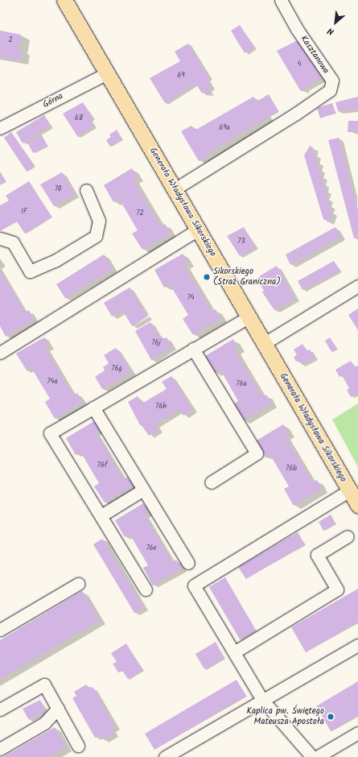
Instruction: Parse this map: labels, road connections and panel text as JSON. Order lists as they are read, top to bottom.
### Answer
{
  "streets": {
    "main road": ["Generała Władysława Sikorskiego"],
    "street": ["Kasztanowa", "Górna"]
  },
  "crossings": [
    ["Kasztanowa", "Generała Władysława Sikorskiego"],
    ["Górna", "Generała Władysława Sikorskiego"]
  ],
  "places": ["Sikorskiego (Straż Graniczna)", "Kaplica pw. Świętego Mateusza Apostoła"],
  "house_numbers": [
    "2",
    "4",
    "69",
    "68",
    "69a",
    "70",
    "1F",
    "72",
    "73",
    "74",
    "76j",
    "76g",
    "74a",
    "76a",
    "76h",
    "76f",
    "76b",
    "76e"
  ],
  "north": "bottom left"
}
